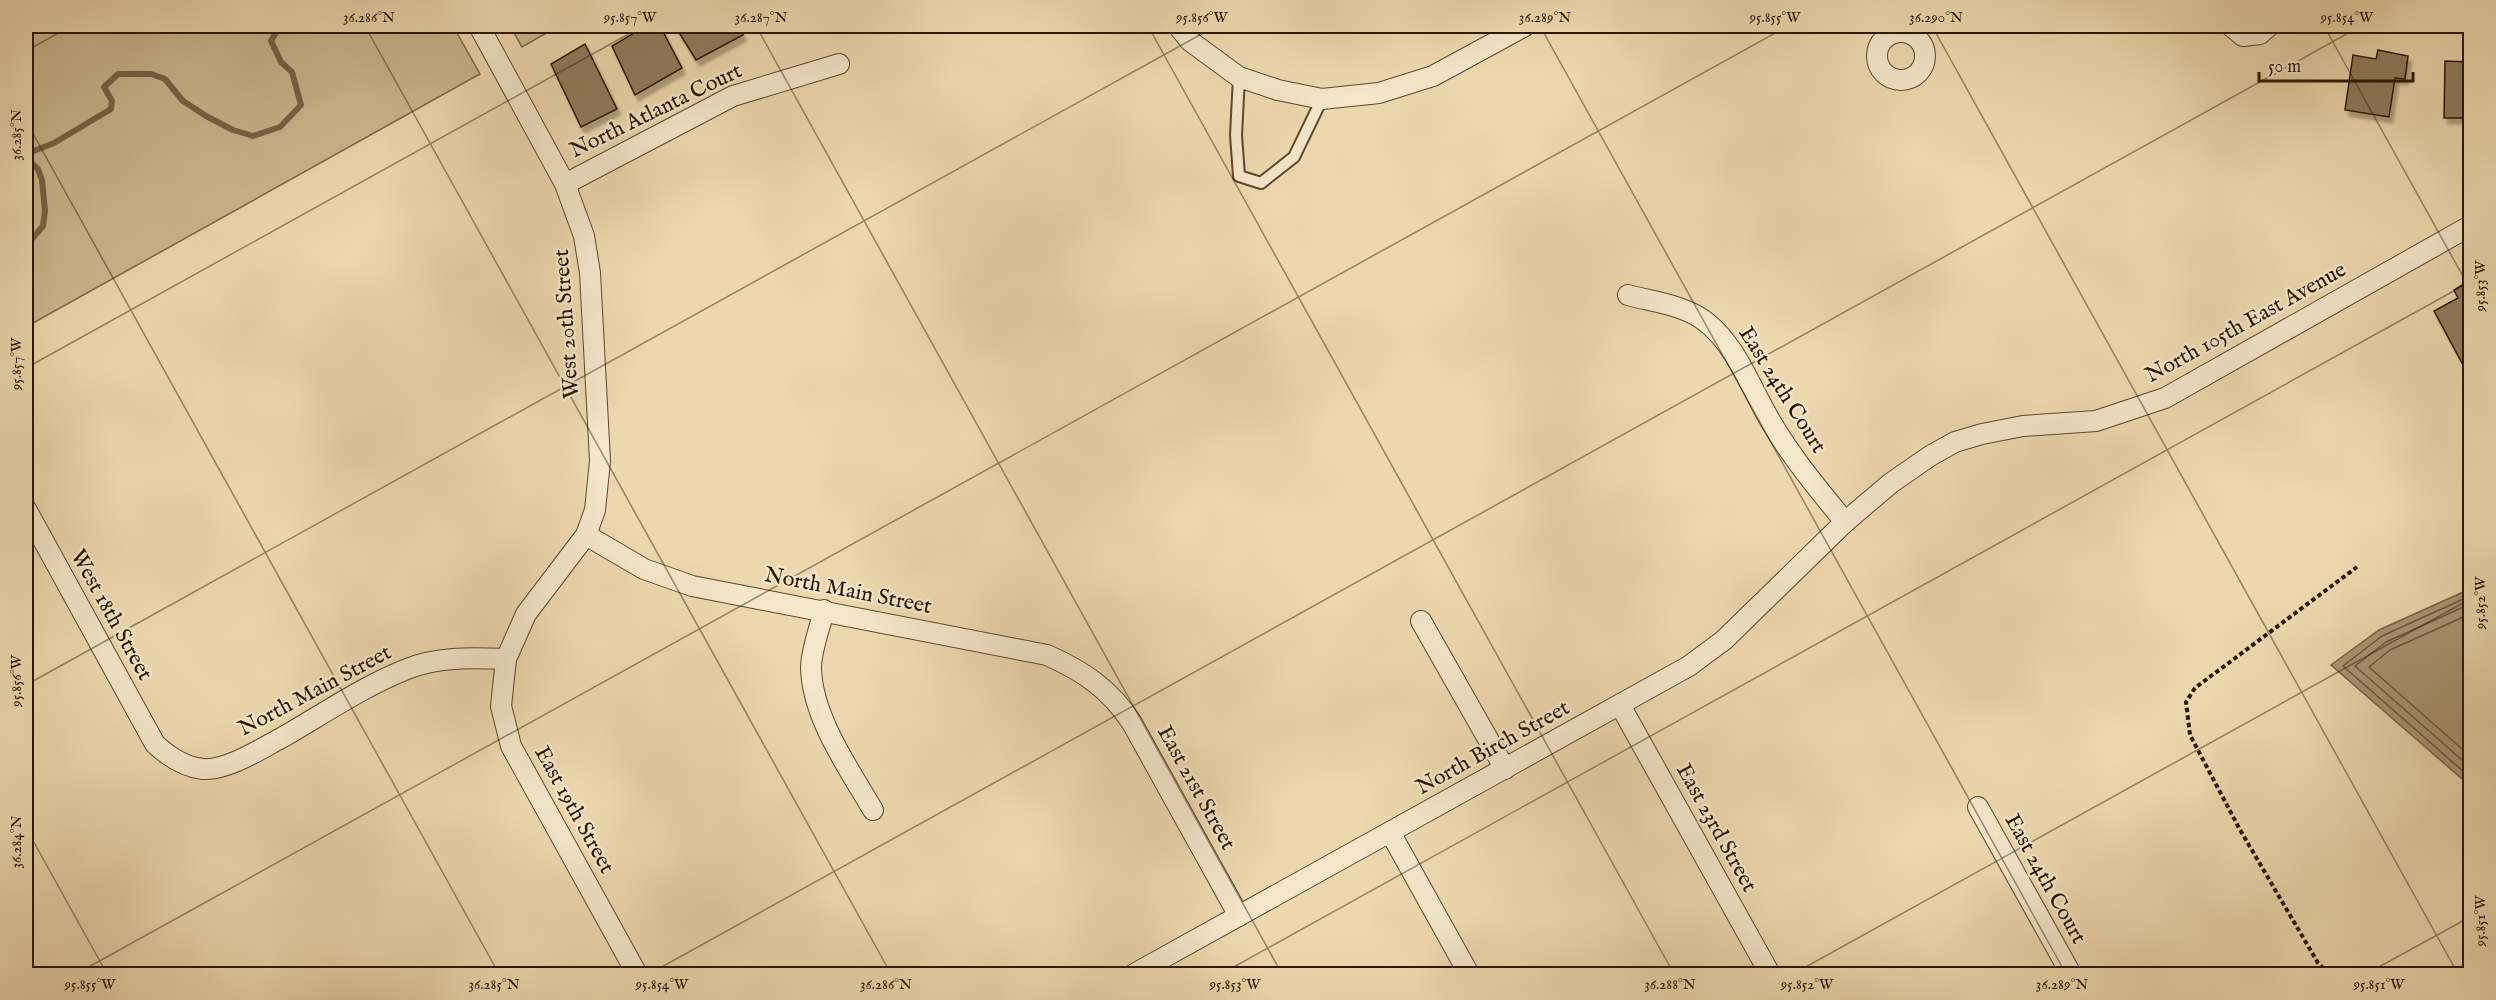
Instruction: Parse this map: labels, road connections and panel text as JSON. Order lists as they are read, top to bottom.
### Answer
{
  "streets": {
    "street": [
      "North Atlanta Court",
      "North 105th East Avenue",
      "West 20th Street",
      "East 24th Court",
      "North Main Street",
      "West 18th Street",
      "North Birch Street",
      "East 21st Street",
      "East 19th Street",
      "East 23rd Street"
    ]
  },
  "crossings": [
    ["North Atlanta Court", "West 20th Street"],
    ["North 105th East Avenue", "East 24th Court"],
    ["North 105th East Avenue", "North Birch Street"],
    ["West 20th Street", "North Main Street"],
    ["West 20th Street", "East 19th Street"],
    ["East 24th Court", "North Birch Street"],
    ["North Main Street", "West 18th Street"],
    ["North Main Street", "East 21st Street"],
    ["North Main Street", "East 19th Street"],
    ["North Birch Street", "East 21st Street"],
    ["North Birch Street", "East 23rd Street"]
  ],
  "scale_bar": "50 m",
  "coordinates": [
    "36.286°N",
    "95.857°W",
    "36.287°N",
    "95.856°W",
    "36.289°N",
    "95.855°W",
    "36.290°N",
    "95.854°W",
    "36.285°N",
    "95.853°W",
    "95.852°W",
    "36.284°N",
    "95.851°W",
    "36.288°N"
  ]
}
